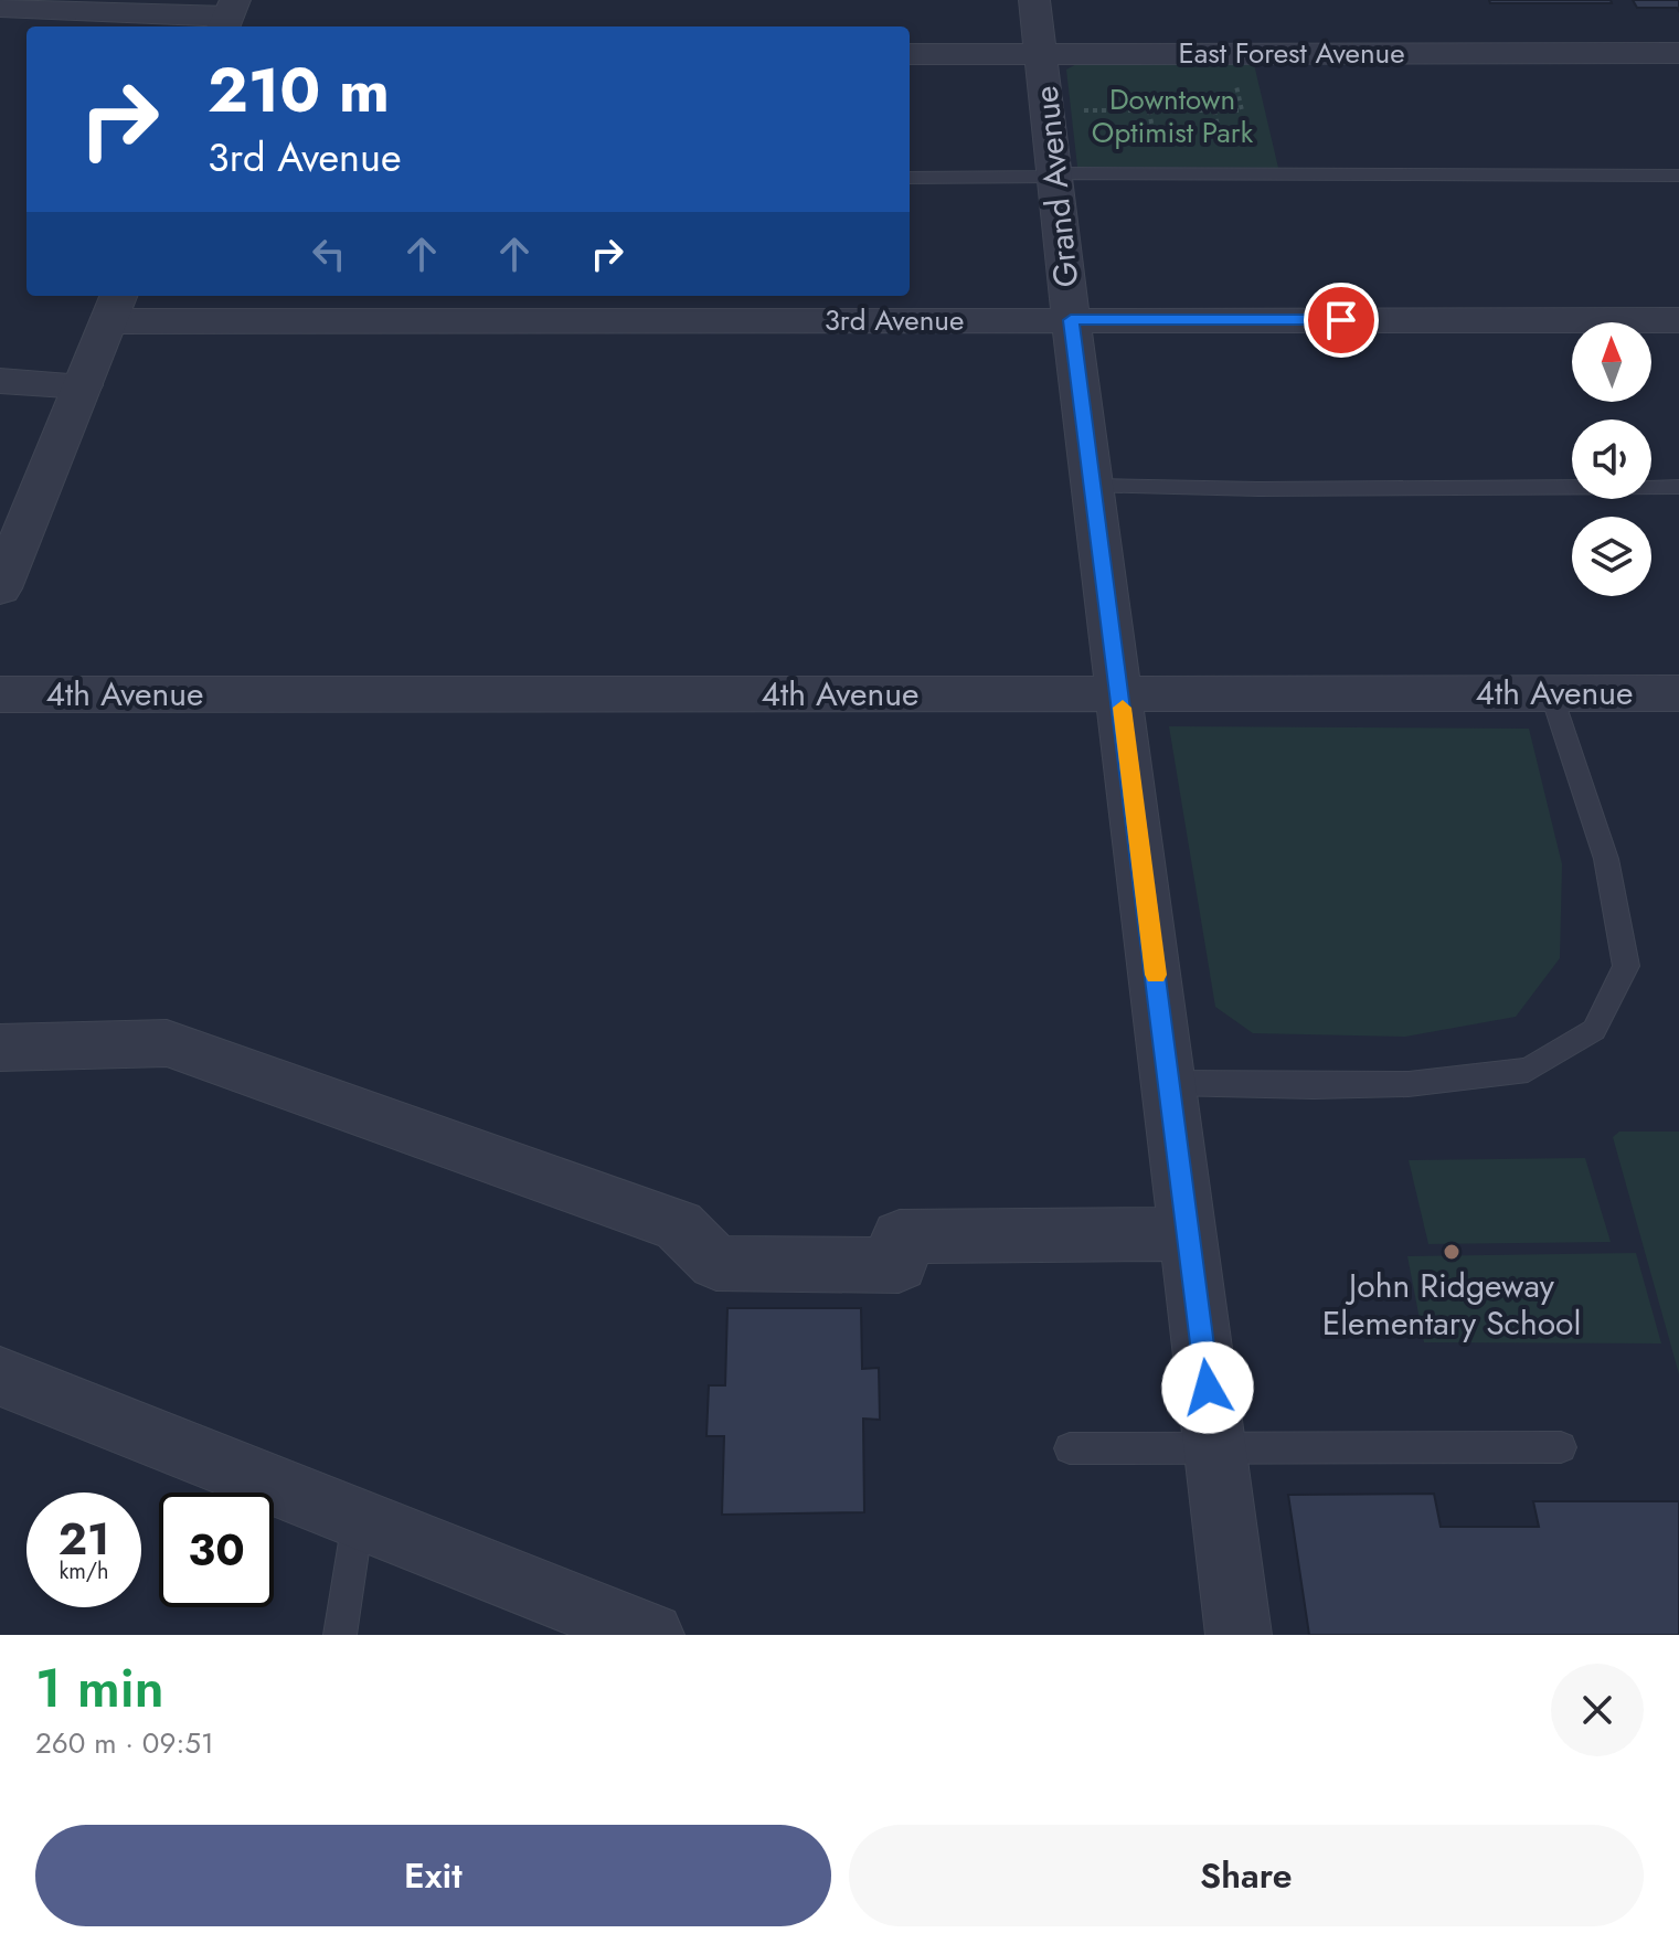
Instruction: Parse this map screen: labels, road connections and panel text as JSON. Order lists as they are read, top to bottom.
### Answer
{
  "streets": {
    "street": [
      "East Forest Avenue",
      "Grand Avenue",
      "3rd Avenue",
      "4th Avenue"
    ]
  },
  "crossings": [
    ["East Forest Avenue", "Grand Avenue"],
    ["Grand Avenue", "3rd Avenue"],
    ["Grand Avenue", "4th Avenue"]
  ],
  "parks": ["Downtown Optimist Park"],
  "places": ["John Ridgeway Elementary School"],
  "north": "top",
  "page": {
    "turn": ["210 m", "3rd Avenue"],
    "speed": "21 km/h",
    "limit": "30",
    "heading": ["1 min", "260 m · 09:51"],
    "buttons": ["Exit", "Share"]
  }
}
